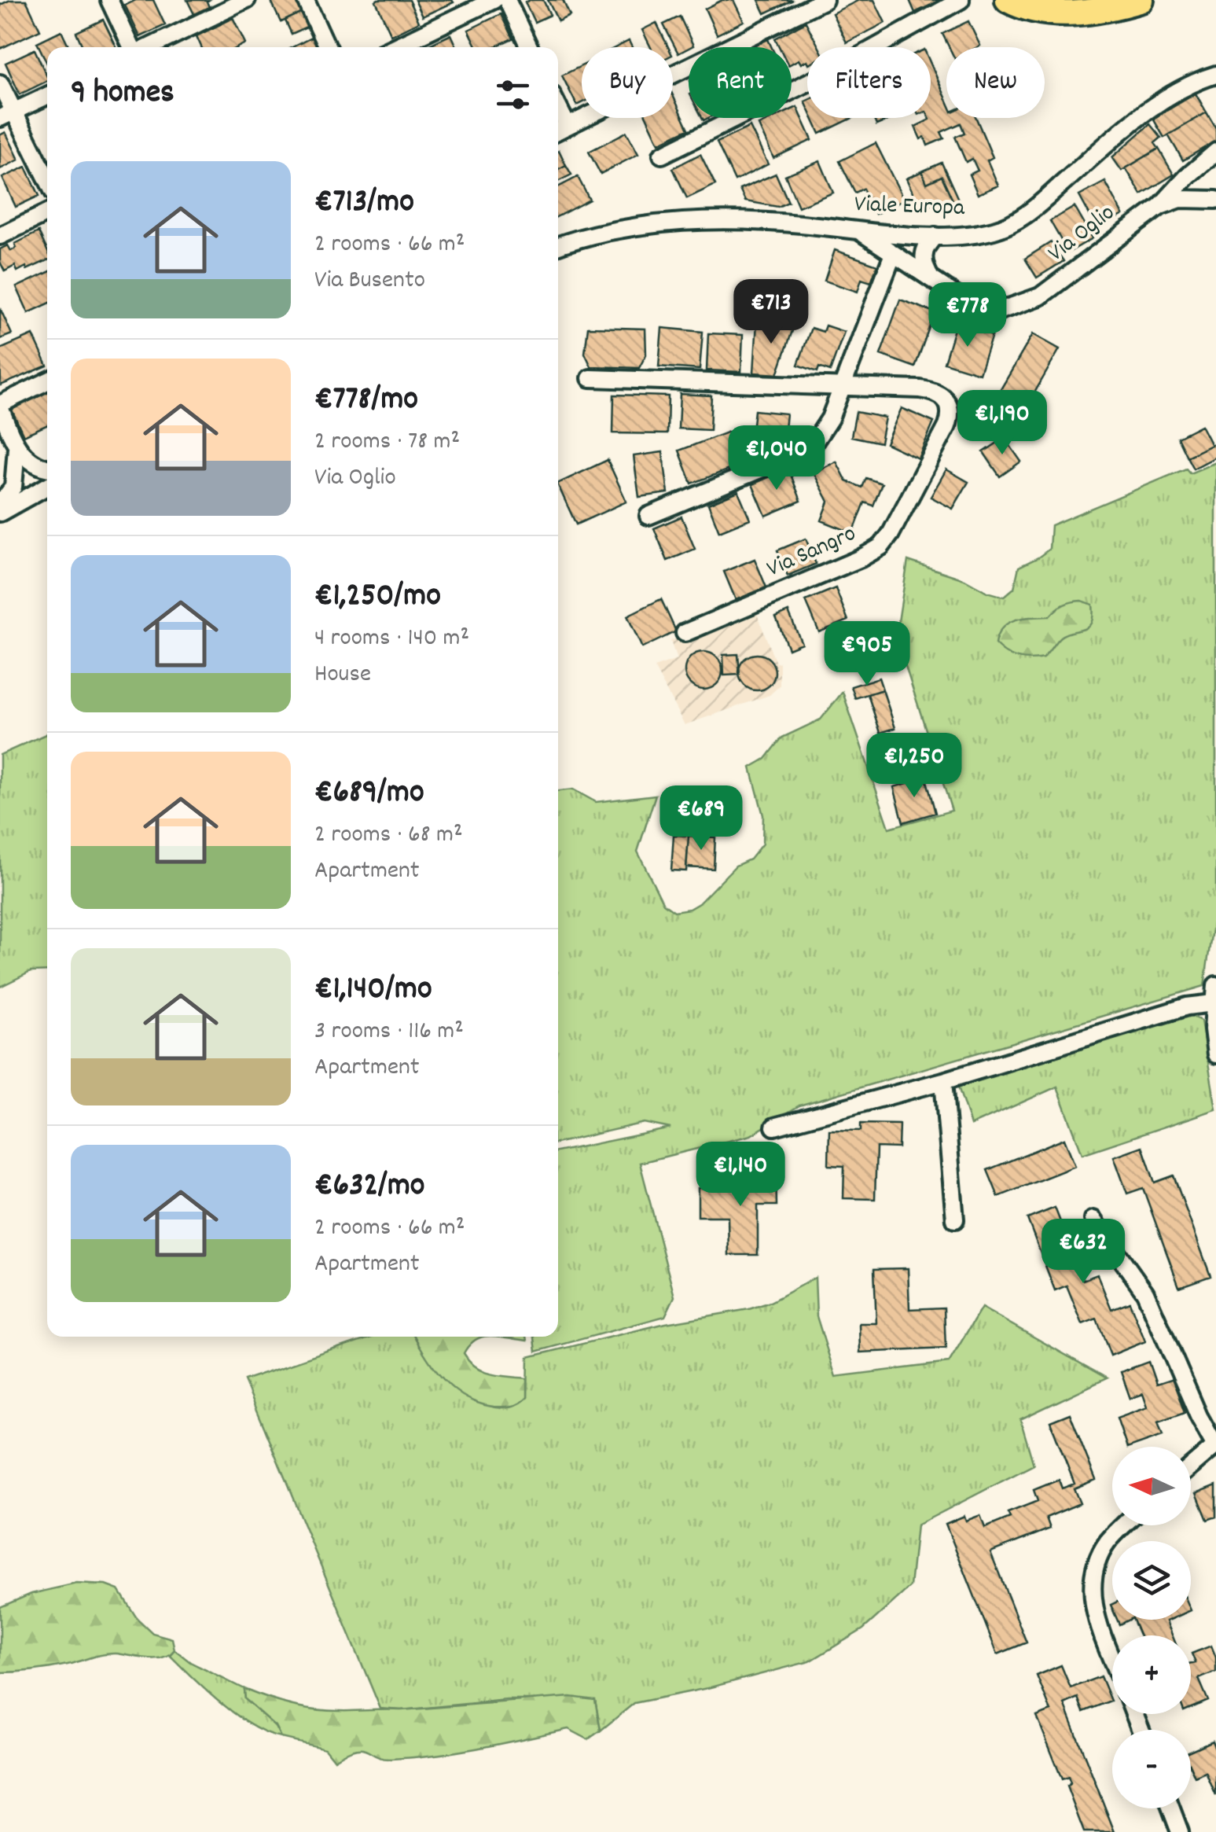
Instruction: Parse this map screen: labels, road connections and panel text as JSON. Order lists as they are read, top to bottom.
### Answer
{
  "streets": {
    "street": ["Viale Europa", "Via Oglio", "Via Sangro"]
  },
  "crossings": [
    ["Viale Europa", "Via Oglio"]
  ],
  "north": "left",
  "page": {
    "chip": [
      "Buy",
      "Rent",
      "Filters",
      "New"
    ],
    "heading": "9 homes",
    "list": [
      {
        "name": "€713/mo",
        "note": "2 rooms · 66 m² · Via Busento"
      },
      {
        "name": "€778/mo",
        "note": "2 rooms · 78 m² · Via Oglio"
      },
      {
        "name": "€1,250/mo",
        "note": "4 rooms · 140 m² · House"
      },
      {
        "name": "€689/mo",
        "note": "2 rooms · 68 m² · Apartment"
      },
      {
        "name": "€1,140/mo",
        "note": "3 rooms · 116 m² · Apartment"
      },
      {
        "name": "€632/mo",
        "note": "2 rooms · 66 m² · Apartment"
      }
    ],
    "price": [
      "€713",
      "€778",
      "€1,190",
      "€1,040",
      "€905",
      "€1,250",
      "€689",
      "€1,140",
      "€632"
    ],
    "map_buttons": ["+", "−"]
  }
}
